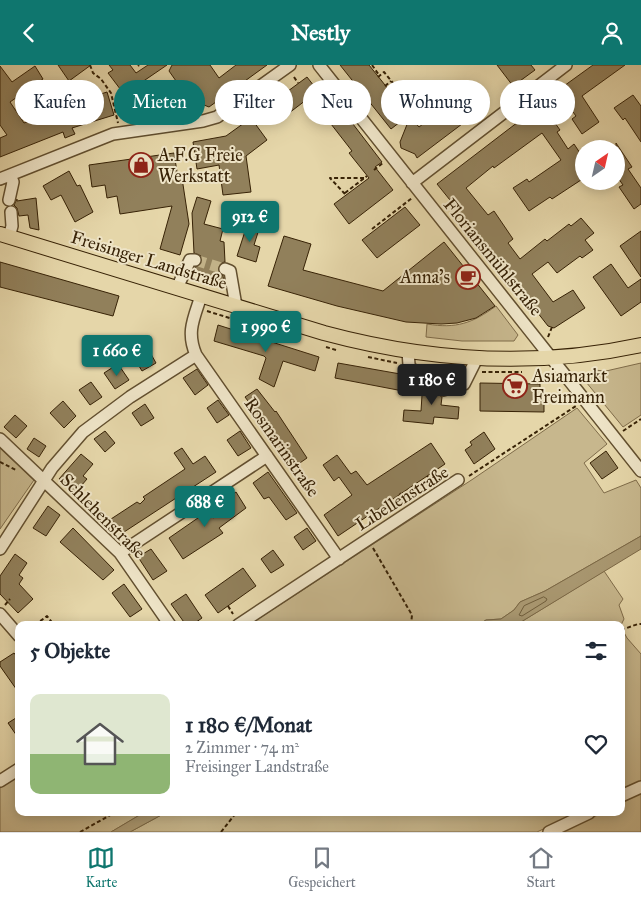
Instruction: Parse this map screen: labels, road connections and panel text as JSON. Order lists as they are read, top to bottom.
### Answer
{
  "streets": {
    "main road": ["Freisinger Landstraße"],
    "street": [
      "Floriansmühlstraße",
      "Rosmarinstraße",
      "Libellenstraße",
      "Schlehenstraße"
    ]
  },
  "crossings": [
    ["Floriansmühlstraße", "Freisinger Landstraße"],
    ["Floriansmühlstraße", "Libellenstraße"],
    ["Rosmarinstraße", "Libellenstraße"]
  ],
  "places": {
    "shop": ["A.F.G Freie Werkstatt"],
    "cafe": ["Anna's"],
    "supermarket": ["Asiamarkt Freimann"]
  },
  "north": "top right",
  "page": {
    "header": "Nestly",
    "chip": [
      "Kaufen",
      "Mieten",
      "Filter",
      "Neu",
      "Wohnung",
      "Haus"
    ],
    "price": [
      "912 €",
      "1 990 €",
      "1 660 €",
      "1 180 €",
      "688 €"
    ],
    "heading": "5 Objekte",
    "list": [
      {
        "name": "1 180 €/Monat",
        "note": "2 Zimmer · 74 m² · Freisinger Landstraße"
      }
    ],
    "tabs": ["Karte", "Gespeichert", "Start"]
  }
}
